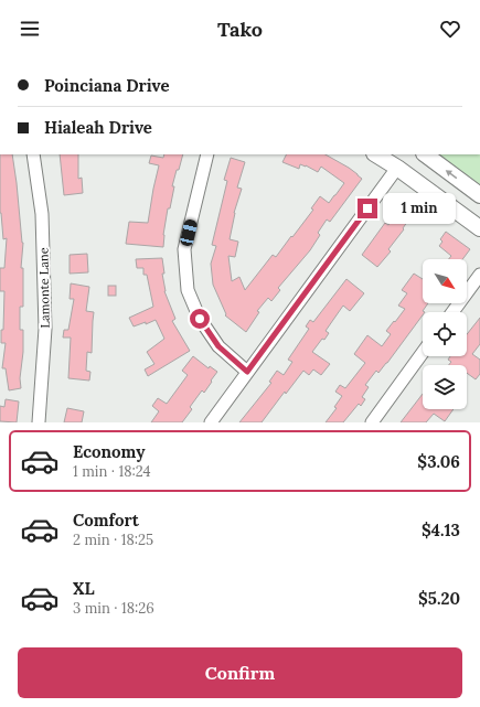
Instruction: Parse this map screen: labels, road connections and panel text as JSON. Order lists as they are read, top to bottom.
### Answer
{
  "streets": {
    "street": ["Lamonte Lane"]
  },
  "north": "bottom right",
  "page": {
    "header": "Tako",
    "banner": ["Poinciana Drive", "Hialeah Drive"],
    "bubble": "1 min",
    "list": [
      {
        "name": "Economy",
        "note": "1 min · 18:24",
        "value": "$3.06"
      },
      {
        "name": "Comfort",
        "note": "2 min · 18:25",
        "value": "$4.13"
      },
      {
        "name": "XL",
        "note": "3 min · 18:26",
        "value": "$5.20"
      }
    ],
    "buttons": "Confirm"
  }
}
